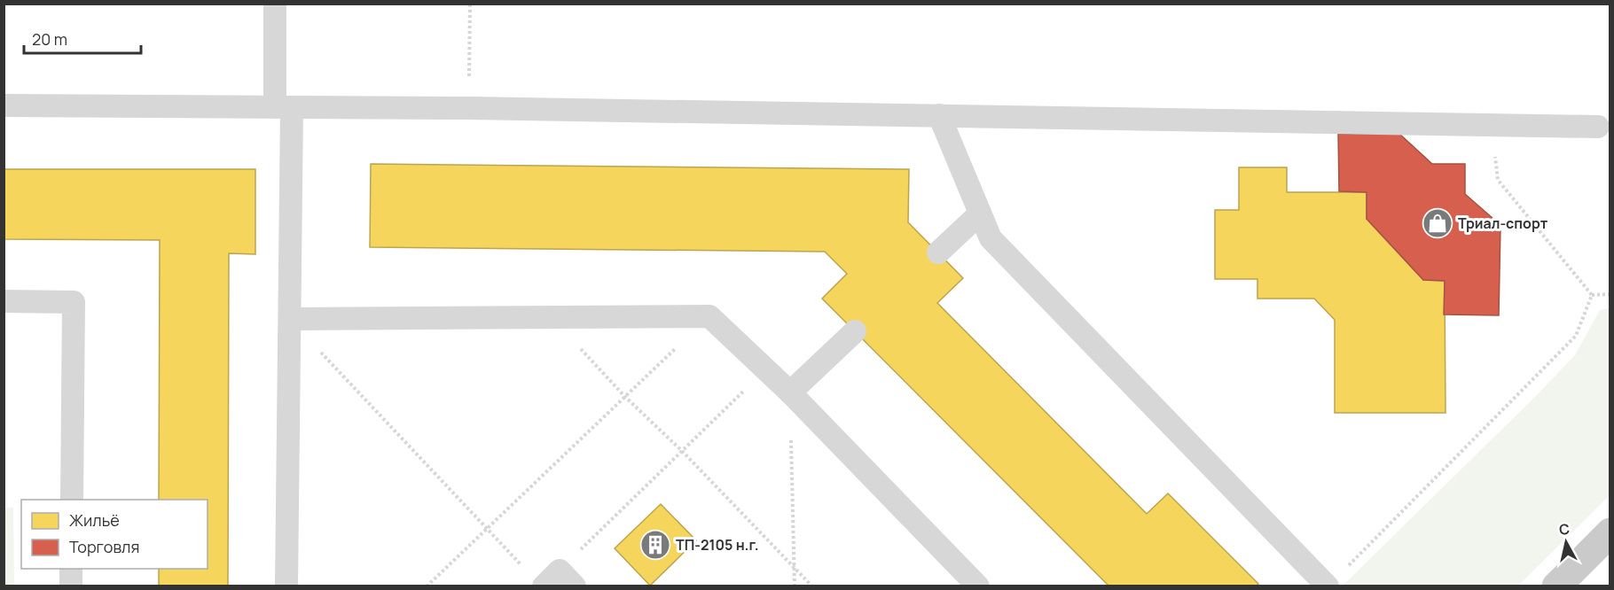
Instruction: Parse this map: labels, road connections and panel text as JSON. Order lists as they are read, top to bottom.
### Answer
{
  "places": {
    "shop": ["Триал-спорт"],
    "building": ["ТП-2105 н.г."]
  },
  "legend": ["Жильё", "Торговля"],
  "scale_bar": "20 m",
  "north": "top"
}
